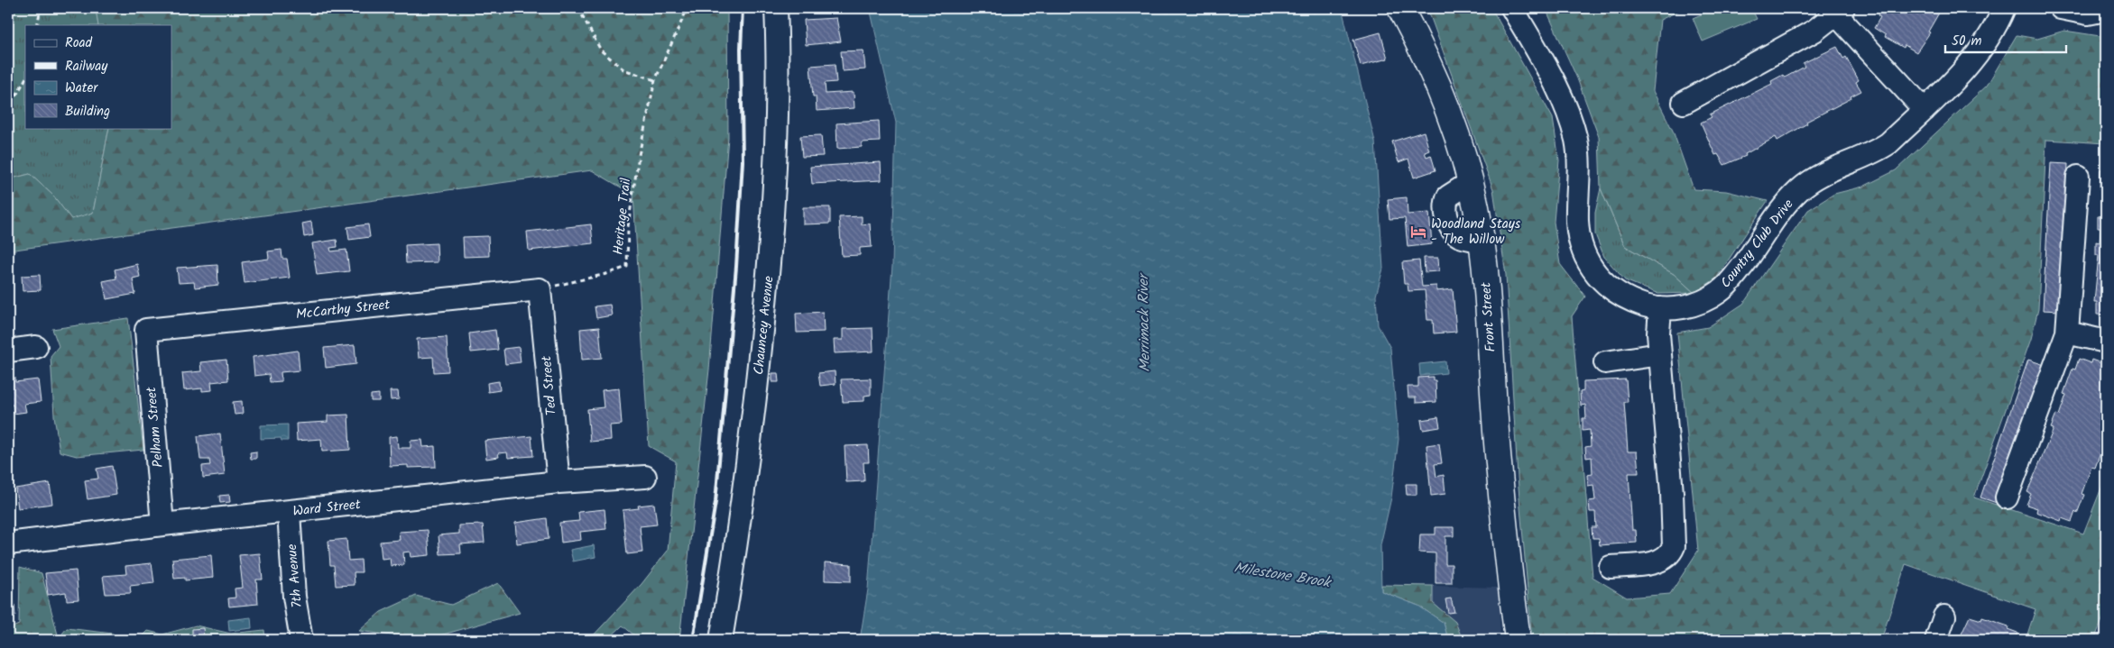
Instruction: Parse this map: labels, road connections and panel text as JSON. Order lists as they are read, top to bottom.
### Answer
{
  "streets": {
    "main road": ["Front Street"],
    "street": [
      "Country Club Drive",
      "McCarthy Street",
      "Chauncey Avenue",
      "Ted Street",
      "Pelham Street",
      "Ward Street",
      "7th Avenue"
    ],
    "path": ["Heritage Trail"]
  },
  "crossings": [
    ["Heritage Trail", "McCarthy Street"],
    ["Heritage Trail", "Ted Street"],
    ["McCarthy Street", "Ted Street"],
    ["McCarthy Street", "Pelham Street"],
    ["Ted Street", "Ward Street"],
    ["Pelham Street", "Ward Street"],
    ["Ward Street", "7th Avenue"]
  ],
  "water": ["Merrimack River", "Milestone Brook"],
  "places": {
    "hotel": ["Woodland Stays - The Willow"]
  },
  "legend": [
    "Road",
    "Railway",
    "Water",
    "Building"
  ],
  "scale_bar": "50 m"
}
